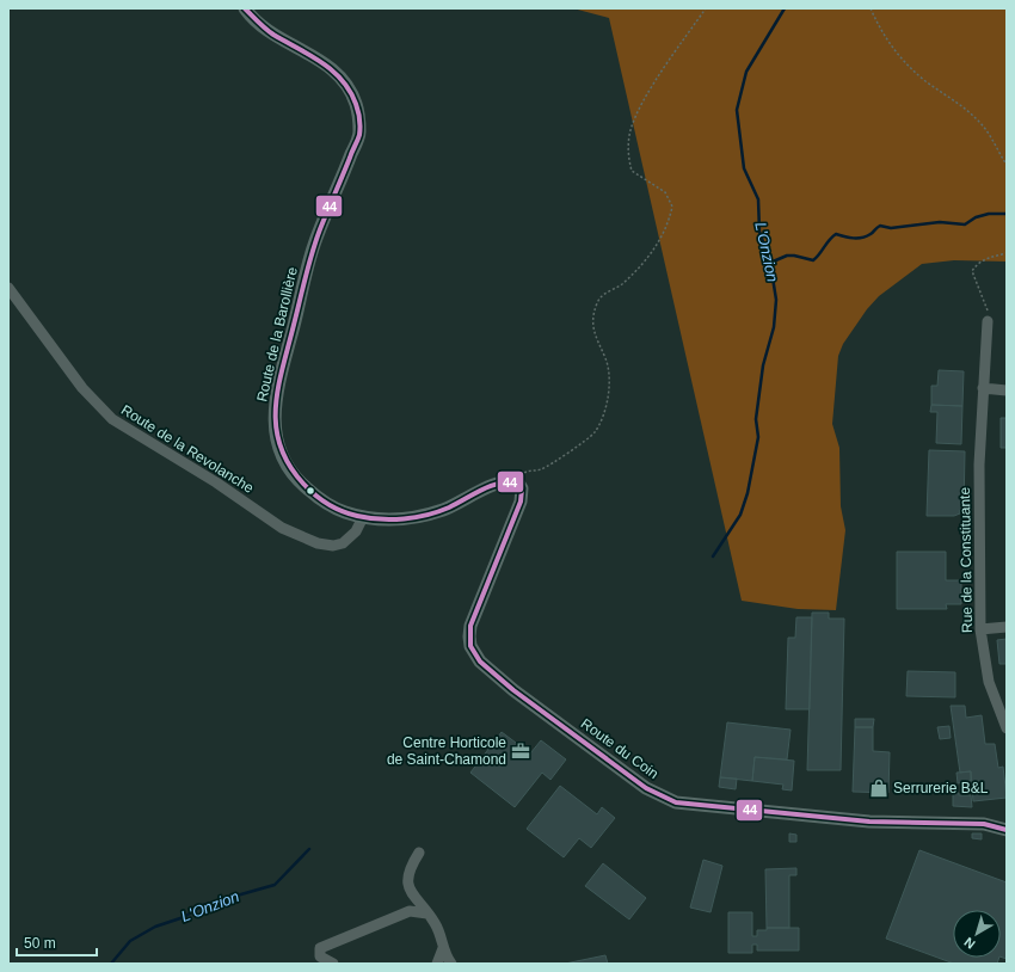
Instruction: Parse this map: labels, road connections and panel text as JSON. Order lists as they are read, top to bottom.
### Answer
{
  "streets": {
    "main road": ["Route de la Barollière", "Route du Coin"],
    "street": ["Route de la Revolanche", "Rue de la Constituante"]
  },
  "crossings": [
    ["Route de la Barollière", "Route de la Revolanche"],
    ["Route de la Barollière", "Route du Coin"]
  ],
  "water": ["L'Onzion"],
  "places": {
    "office": ["Centre Horticole de Saint-Chamond"],
    "shop": ["Serrurerie B&L"]
  },
  "lines": ["transit line 44"],
  "scale_bar": "50 m",
  "north": "bottom left"
}
